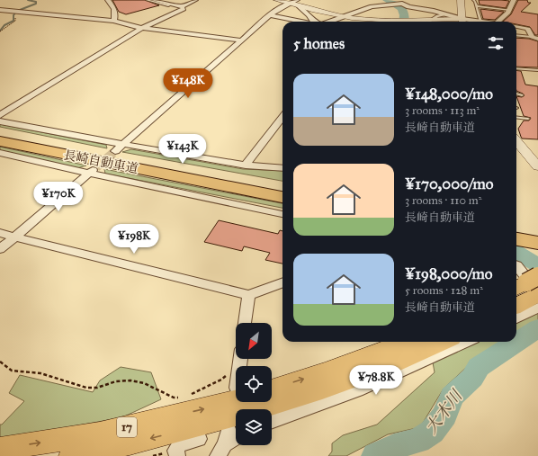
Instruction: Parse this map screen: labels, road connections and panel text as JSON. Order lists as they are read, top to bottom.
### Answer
{
  "streets": {
    "highway": ["長崎自動車道"],
    "main road": ["17"]
  },
  "water": ["大木川"],
  "north": "bottom left",
  "page": {
    "heading": "5 homes",
    "list": [
      {
        "name": "¥148,000/mo",
        "note": "3 rooms · 113 m² · 長崎自動車道"
      },
      {
        "name": "¥170,000/mo",
        "note": "3 rooms · 110 m² · 長崎自動車道"
      },
      {
        "name": "¥198,000/mo",
        "note": "5 rooms · 128 m² · 長崎自動車道"
      }
    ],
    "price": [
      "¥148K",
      "¥143K",
      "¥170K",
      "¥198K",
      "¥78.8K"
    ]
  }
}
